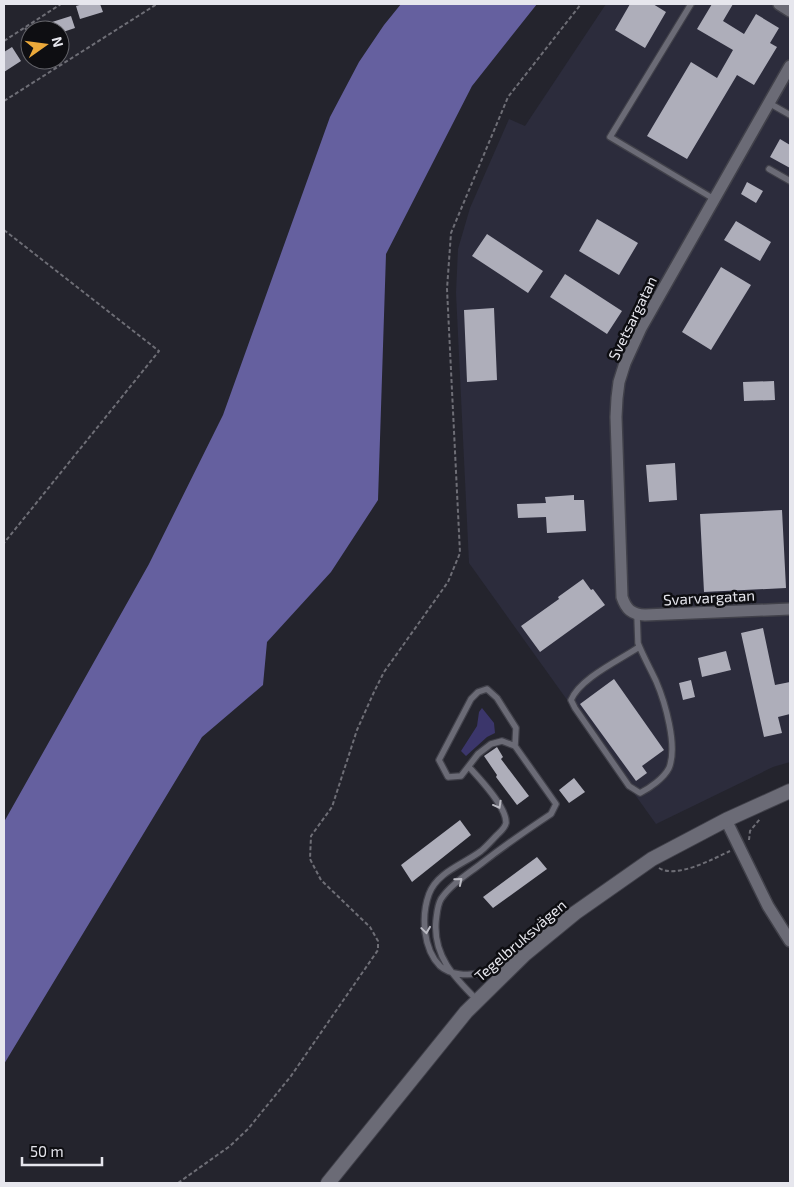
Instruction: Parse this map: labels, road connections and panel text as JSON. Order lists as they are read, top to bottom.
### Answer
{
  "streets": {
    "street": ["Svetsargatan", "Svarvargatan", "Tegelbruksvägen"]
  },
  "crossings": [
    ["Svetsargatan", "Svarvargatan"]
  ],
  "scale_bar": "50 m",
  "north": "right"
}
